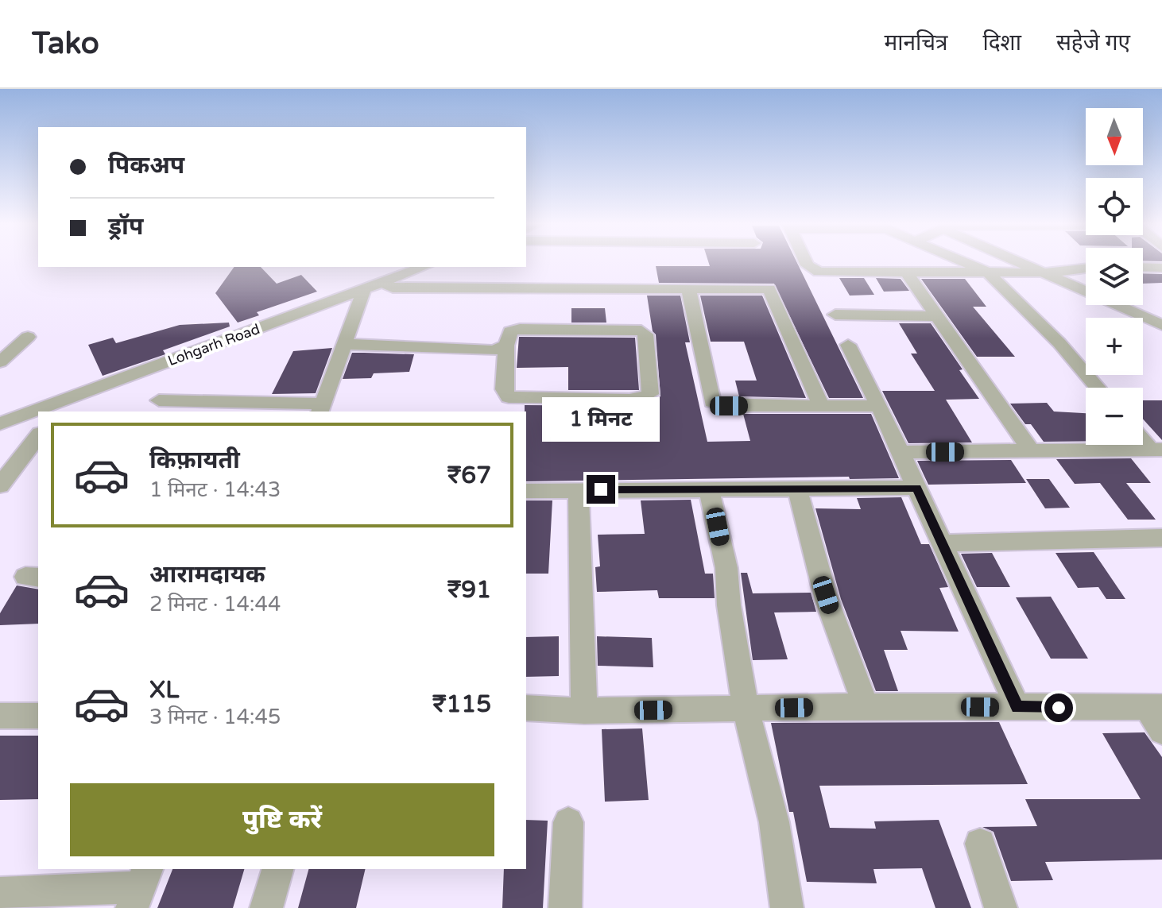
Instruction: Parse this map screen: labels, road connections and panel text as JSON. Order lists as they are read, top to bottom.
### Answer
{
  "streets": {
    "street": ["Lohgarh Road"]
  },
  "north": "bottom",
  "page": {
    "header": "Tako",
    "nav": ["मानचित्र", "दिशा", "सहेजे गए"],
    "map_buttons": ["+", "−"],
    "banner": ["पिकअप", "ड्रॉप"],
    "bubble": "1 मिनट",
    "list": [
      {
        "name": "किफ़ायती",
        "note": "1 मिनट · 14:43",
        "value": "₹67"
      },
      {
        "name": "आरामदायक",
        "note": "2 मिनट · 14:44",
        "value": "₹91"
      },
      {
        "name": "XL",
        "note": "3 मिनट · 14:45",
        "value": "₹115"
      }
    ],
    "buttons": "पुष्टि करें"
  }
}
